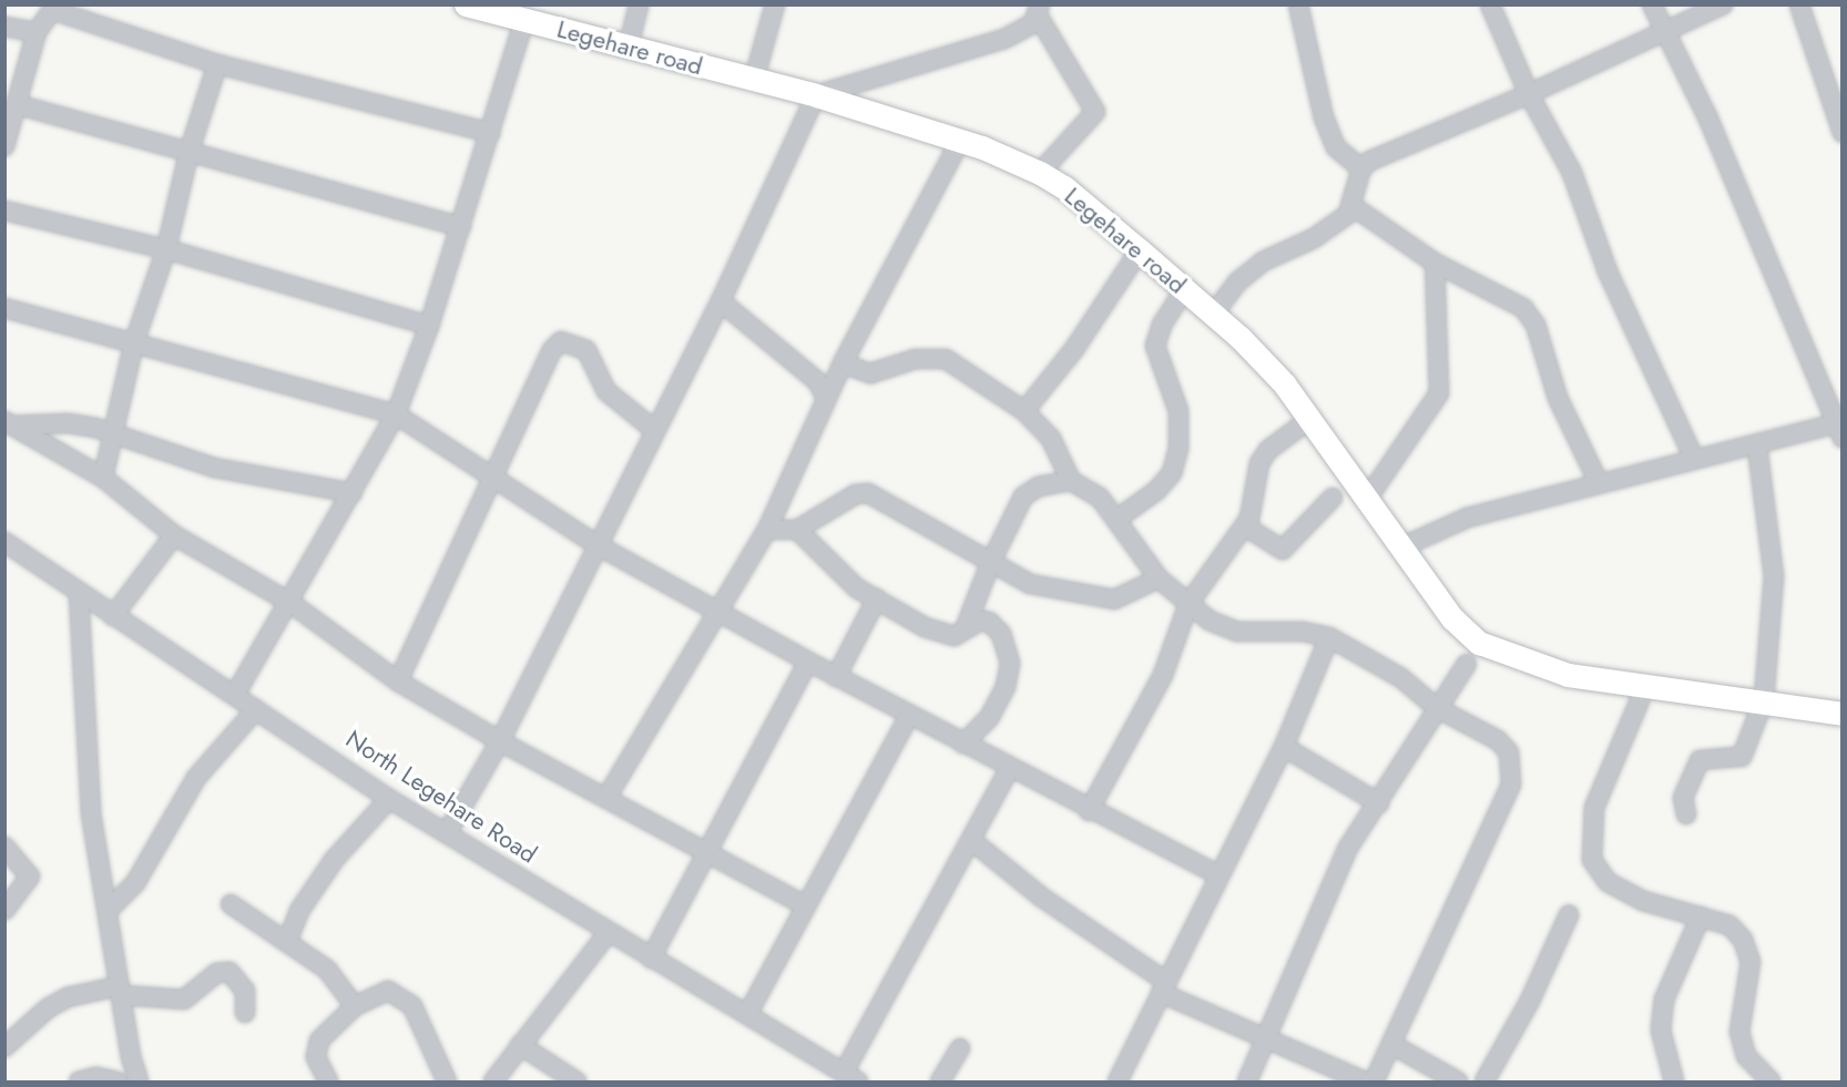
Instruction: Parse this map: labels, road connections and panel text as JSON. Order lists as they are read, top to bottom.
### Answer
{
  "streets": {
    "main road": ["Legehare road"],
    "street": ["North Legehare Road"]
  }
}
